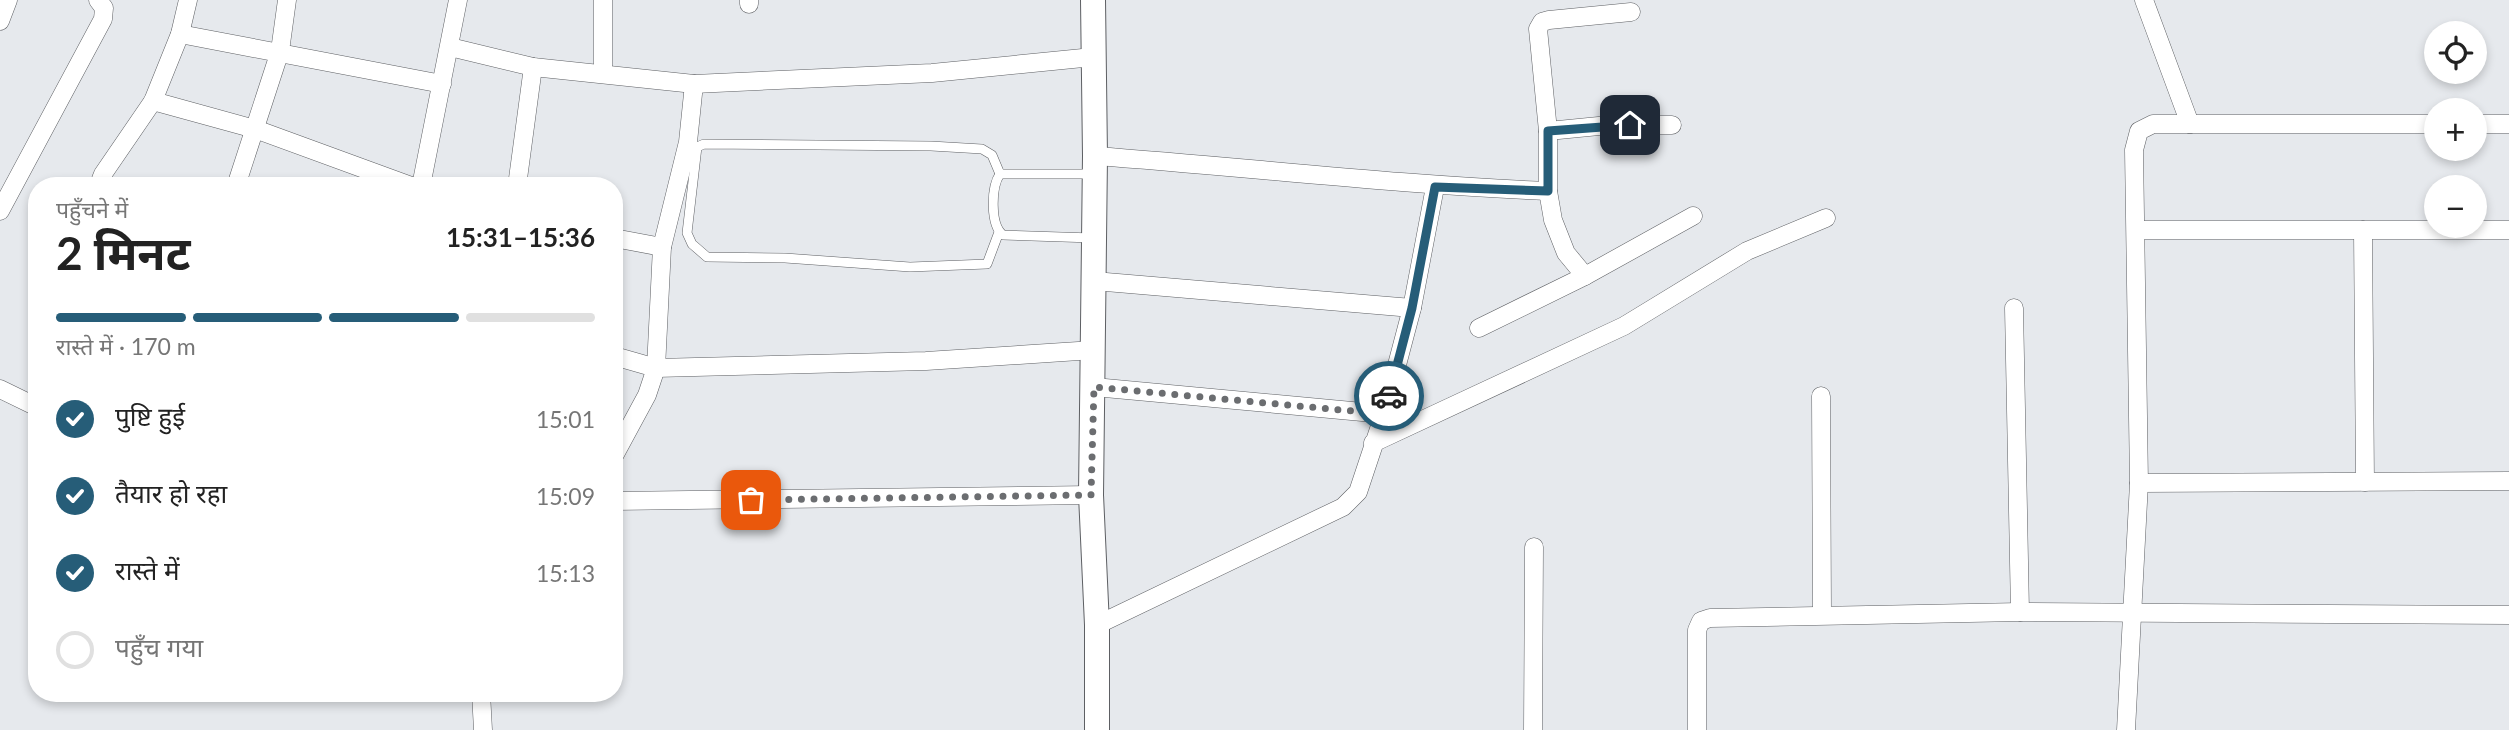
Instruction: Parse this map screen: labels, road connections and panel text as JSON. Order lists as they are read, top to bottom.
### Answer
{
  "page": {
    "map_buttons": ["+", "−"],
    "heading": ["2 मिनट", "पहुँचने में", "15:31–15:36"],
    "bar": "रास्ते में · 170 m",
    "list": [
      ["पुष्टि हुई", "15:01"],
      ["तैयार हो रहा", "15:09"],
      ["रास्ते में", "15:13"],
      "पहुँच गया"
    ]
  }
}
